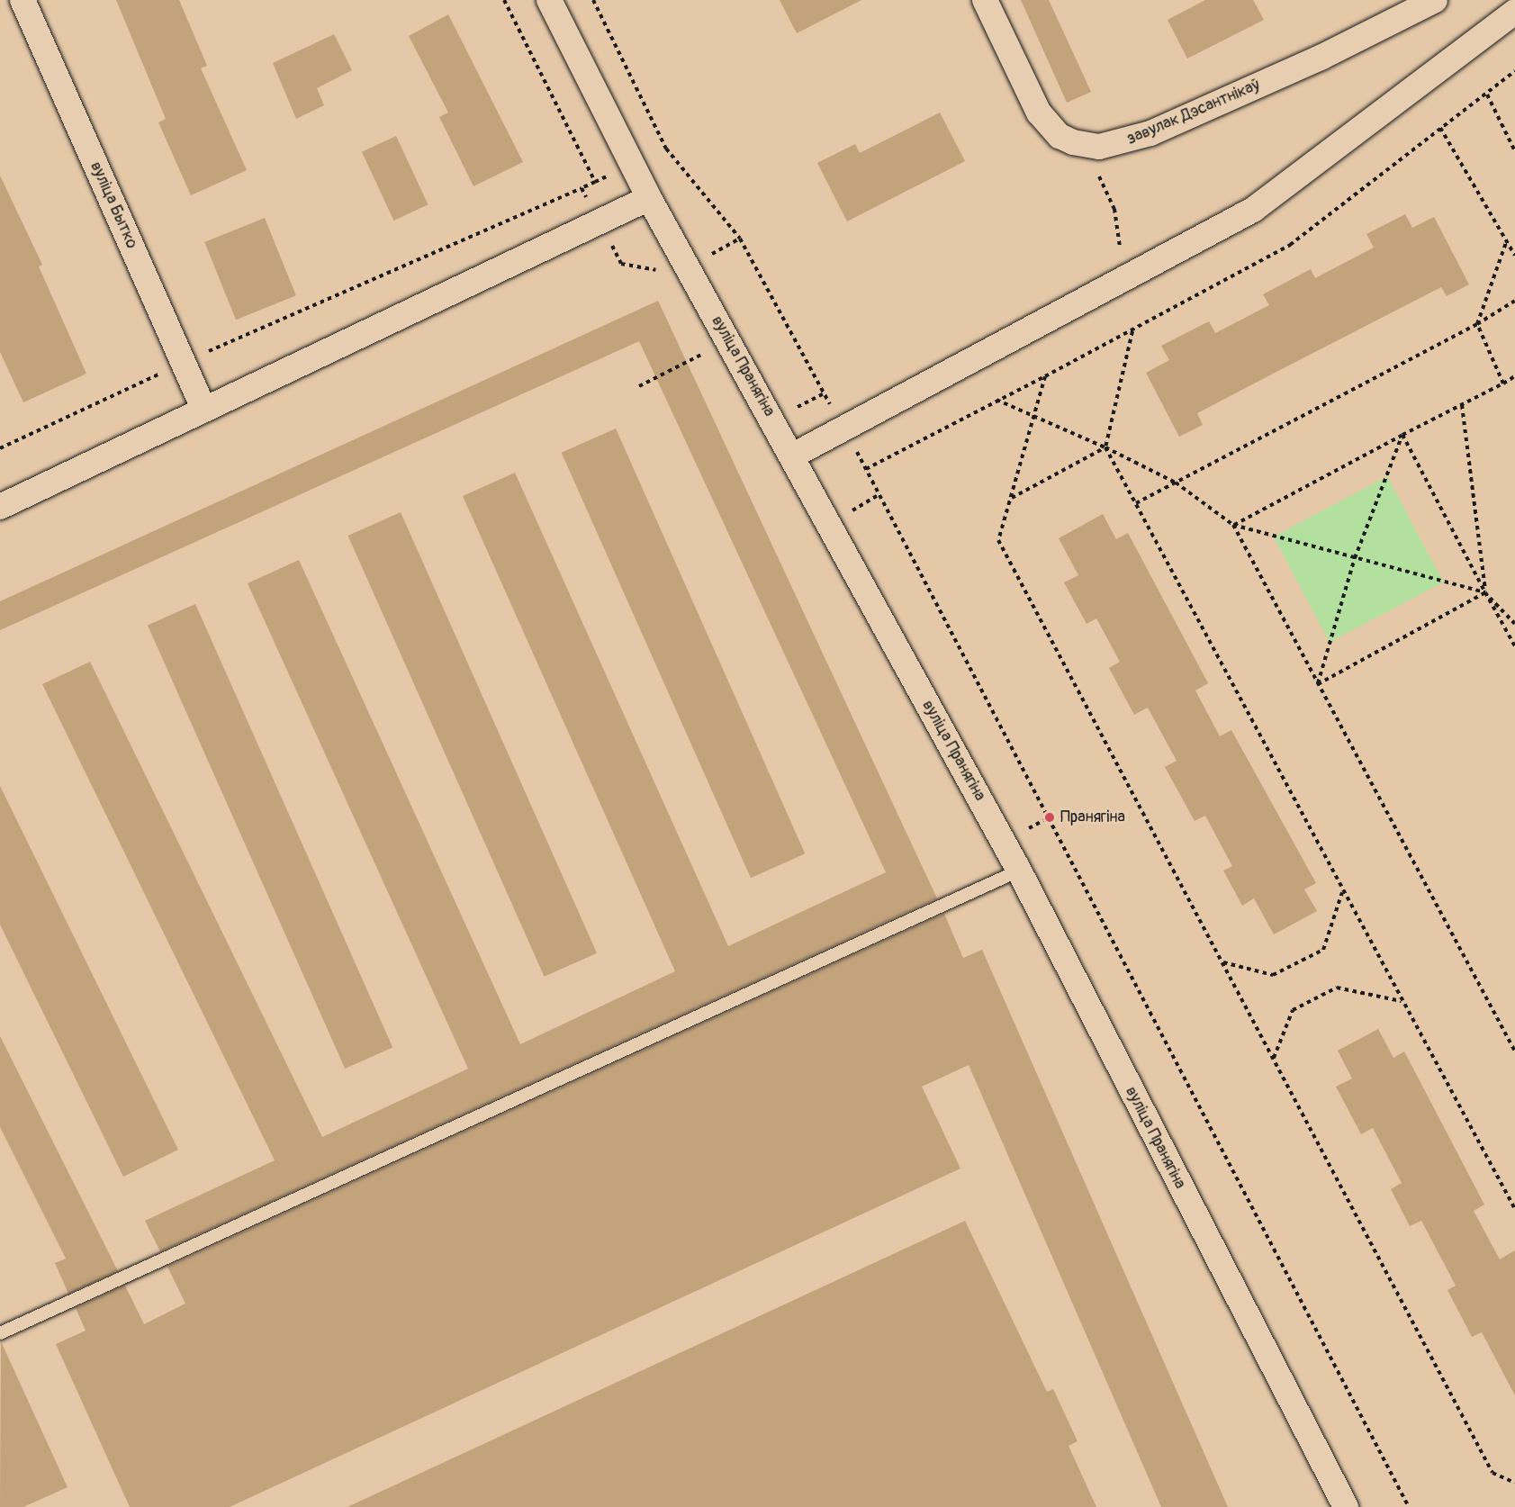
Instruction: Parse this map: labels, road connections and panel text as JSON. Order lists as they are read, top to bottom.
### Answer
{
  "streets": {
    "street": ["завулак Дэсантнікаў", "вуліца Бытко", "вуліца Пранягіна"]
  },
  "places": ["Пранягіна"]
}
